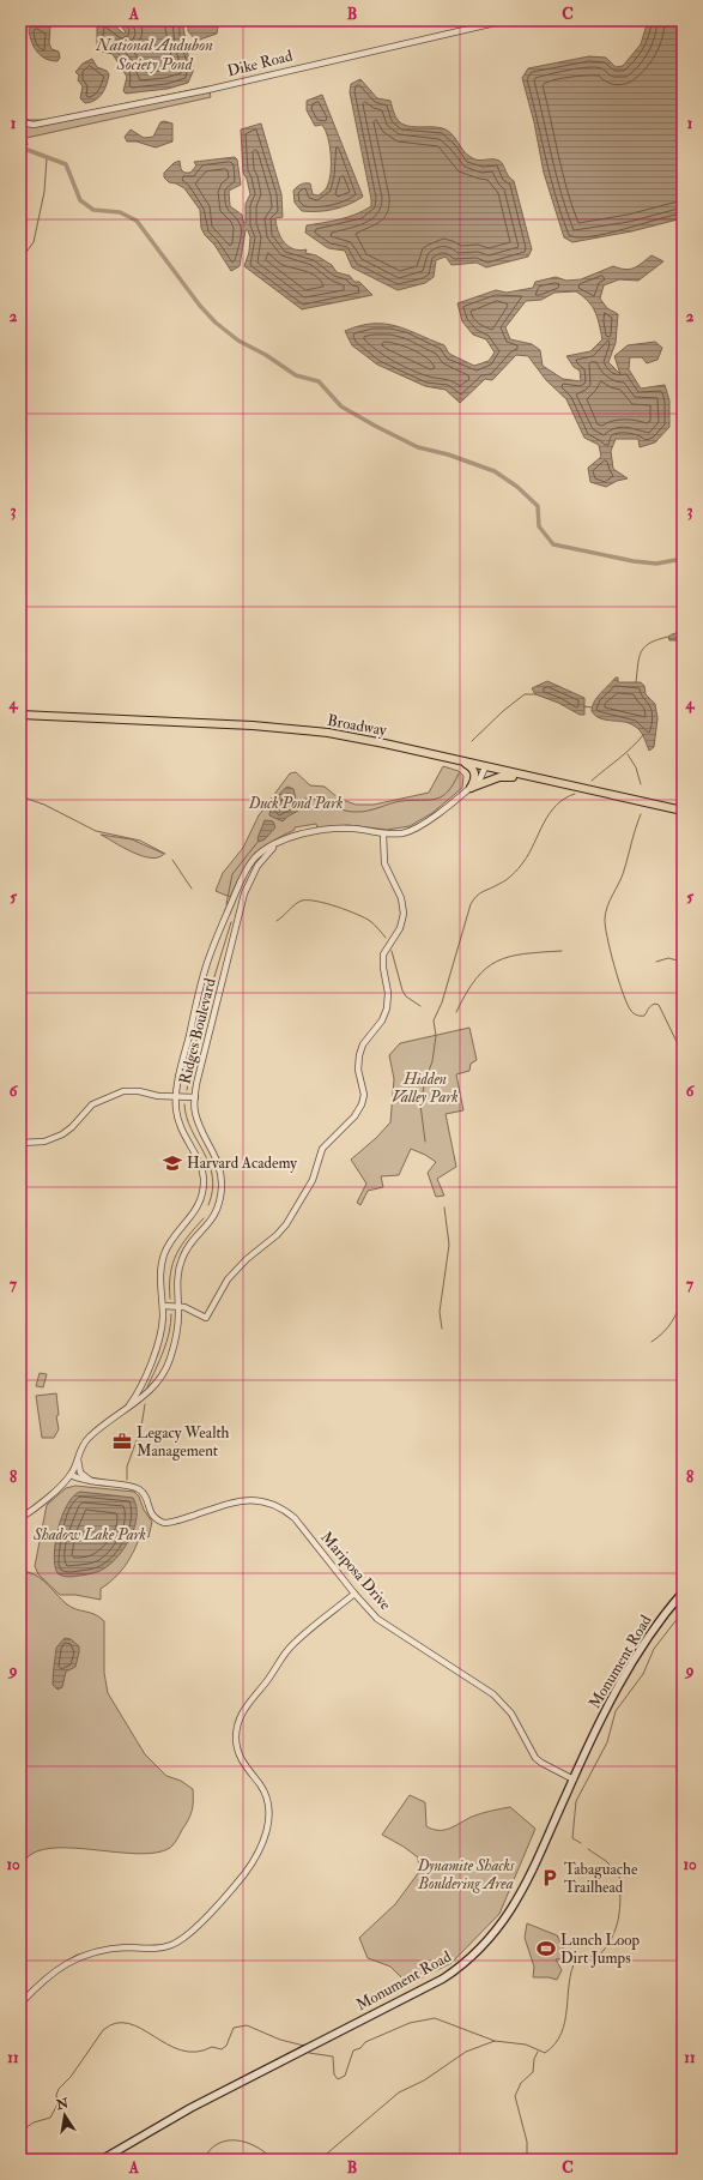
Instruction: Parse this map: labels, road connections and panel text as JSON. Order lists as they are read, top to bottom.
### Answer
{
  "streets": {
    "main road": ["Broadway", "Monument Road"],
    "street": ["Dike Road", "Ridges Boulevard", "Mariposa Drive"]
  },
  "crossings": [
    ["Broadway", "Ridges Boulevard"],
    ["Mariposa Drive", "Monument Road"]
  ],
  "water": ["National Audubon Society Pond"],
  "parks": [
    "Duck Pond Park",
    "Hidden Valley Park",
    "Shadow Lake Park",
    "Dynamite Shacks Bouldering Area"
  ],
  "places": {
    "school or university": ["Harvard Academy"],
    "office": ["Legacy Wealth Management"],
    "parking": ["Tabaguache Trailhead"],
    "sports": ["Lunch Loop Dirt Jumps"]
  },
  "north": "top",
  "grid": {
    "columns": ["A", "B", "C"],
    "rows": [
      "1",
      "2",
      "3",
      "4",
      "5",
      "6",
      "7",
      "8",
      "9",
      "10",
      "11"
    ]
  }
}
